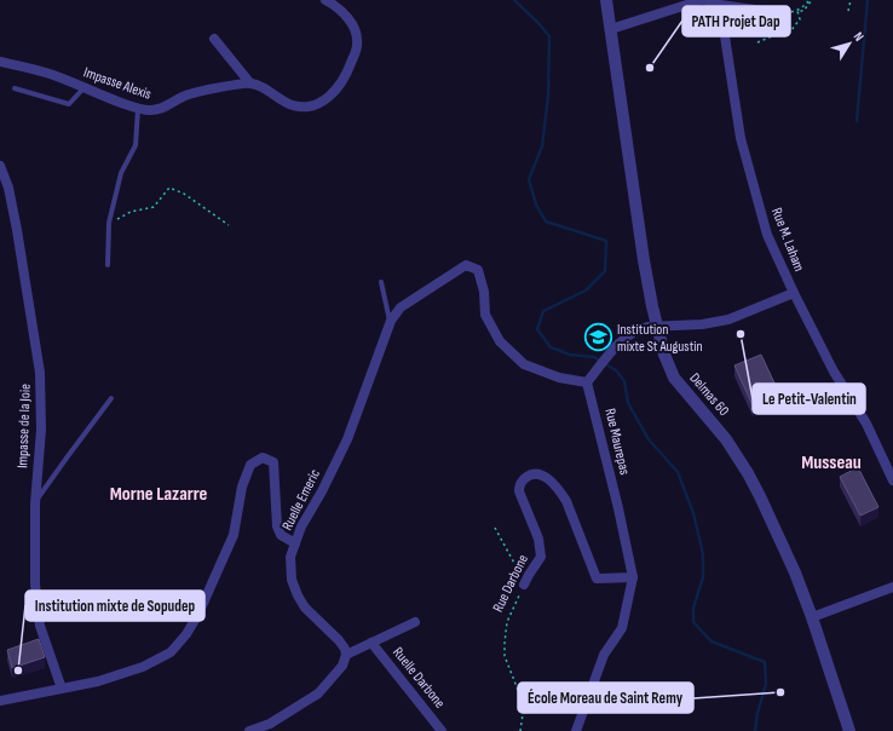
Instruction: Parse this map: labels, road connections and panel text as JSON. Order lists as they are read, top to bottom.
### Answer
{
  "streets": {
    "street": [
      "Impasse Alexis",
      "Rue M. Laham",
      "Delmas 60",
      "Impasse de la Joie",
      "Rue Maurepas",
      "Ruelle Emeric",
      "Rue Darbone",
      "Ruelle Darbone"
    ]
  },
  "crossings": [
    ["Impasse de la Joie", "Ruelle Emeric"],
    ["Rue Maurepas", "Ruelle Emeric"],
    ["Rue Maurepas", "Rue Darbone"]
  ],
  "districts": ["Musseau", "Morne Lazarre"],
  "places": {
    "other": [
      "PATH Projet Dap",
      "Le Petit-Valentin",
      "Institution mixte de Sopudep",
      "École Moreau de Saint Remy"
    ],
    "school or university": ["Institution mixte St Augustin"]
  },
  "north": "top right"
}
